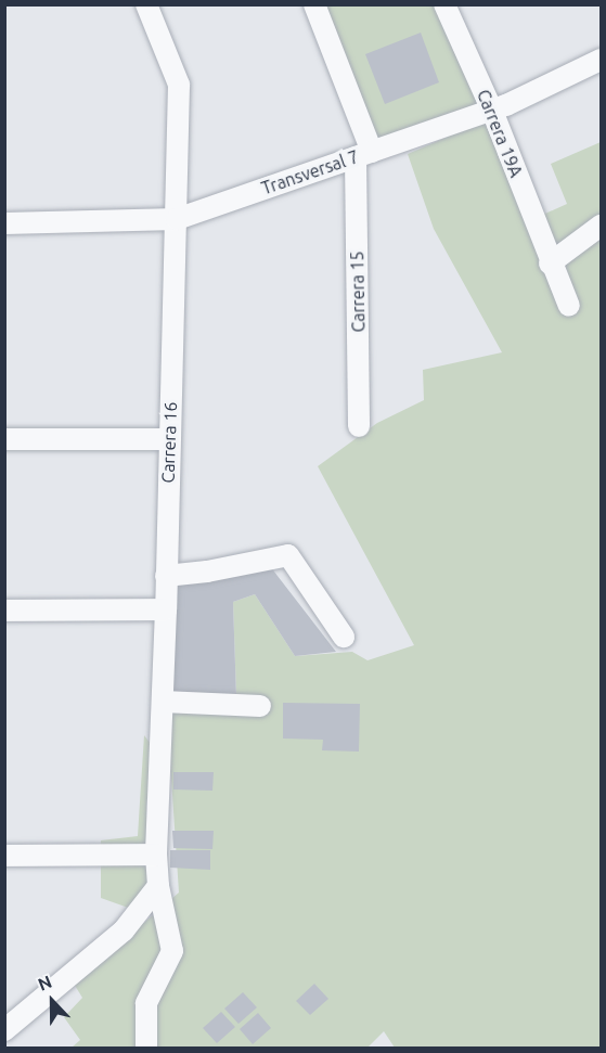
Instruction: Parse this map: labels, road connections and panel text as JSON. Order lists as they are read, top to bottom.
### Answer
{
  "streets": {
    "street": [
      "Carrera 19A",
      "Transversal 7",
      "Carrera 15",
      "Carrera 16"
    ]
  },
  "crossings": [
    ["Carrera 19A", "Transversal 7"],
    ["Transversal 7", "Carrera 15"],
    ["Transversal 7", "Carrera 16"]
  ],
  "north": "top"
}
